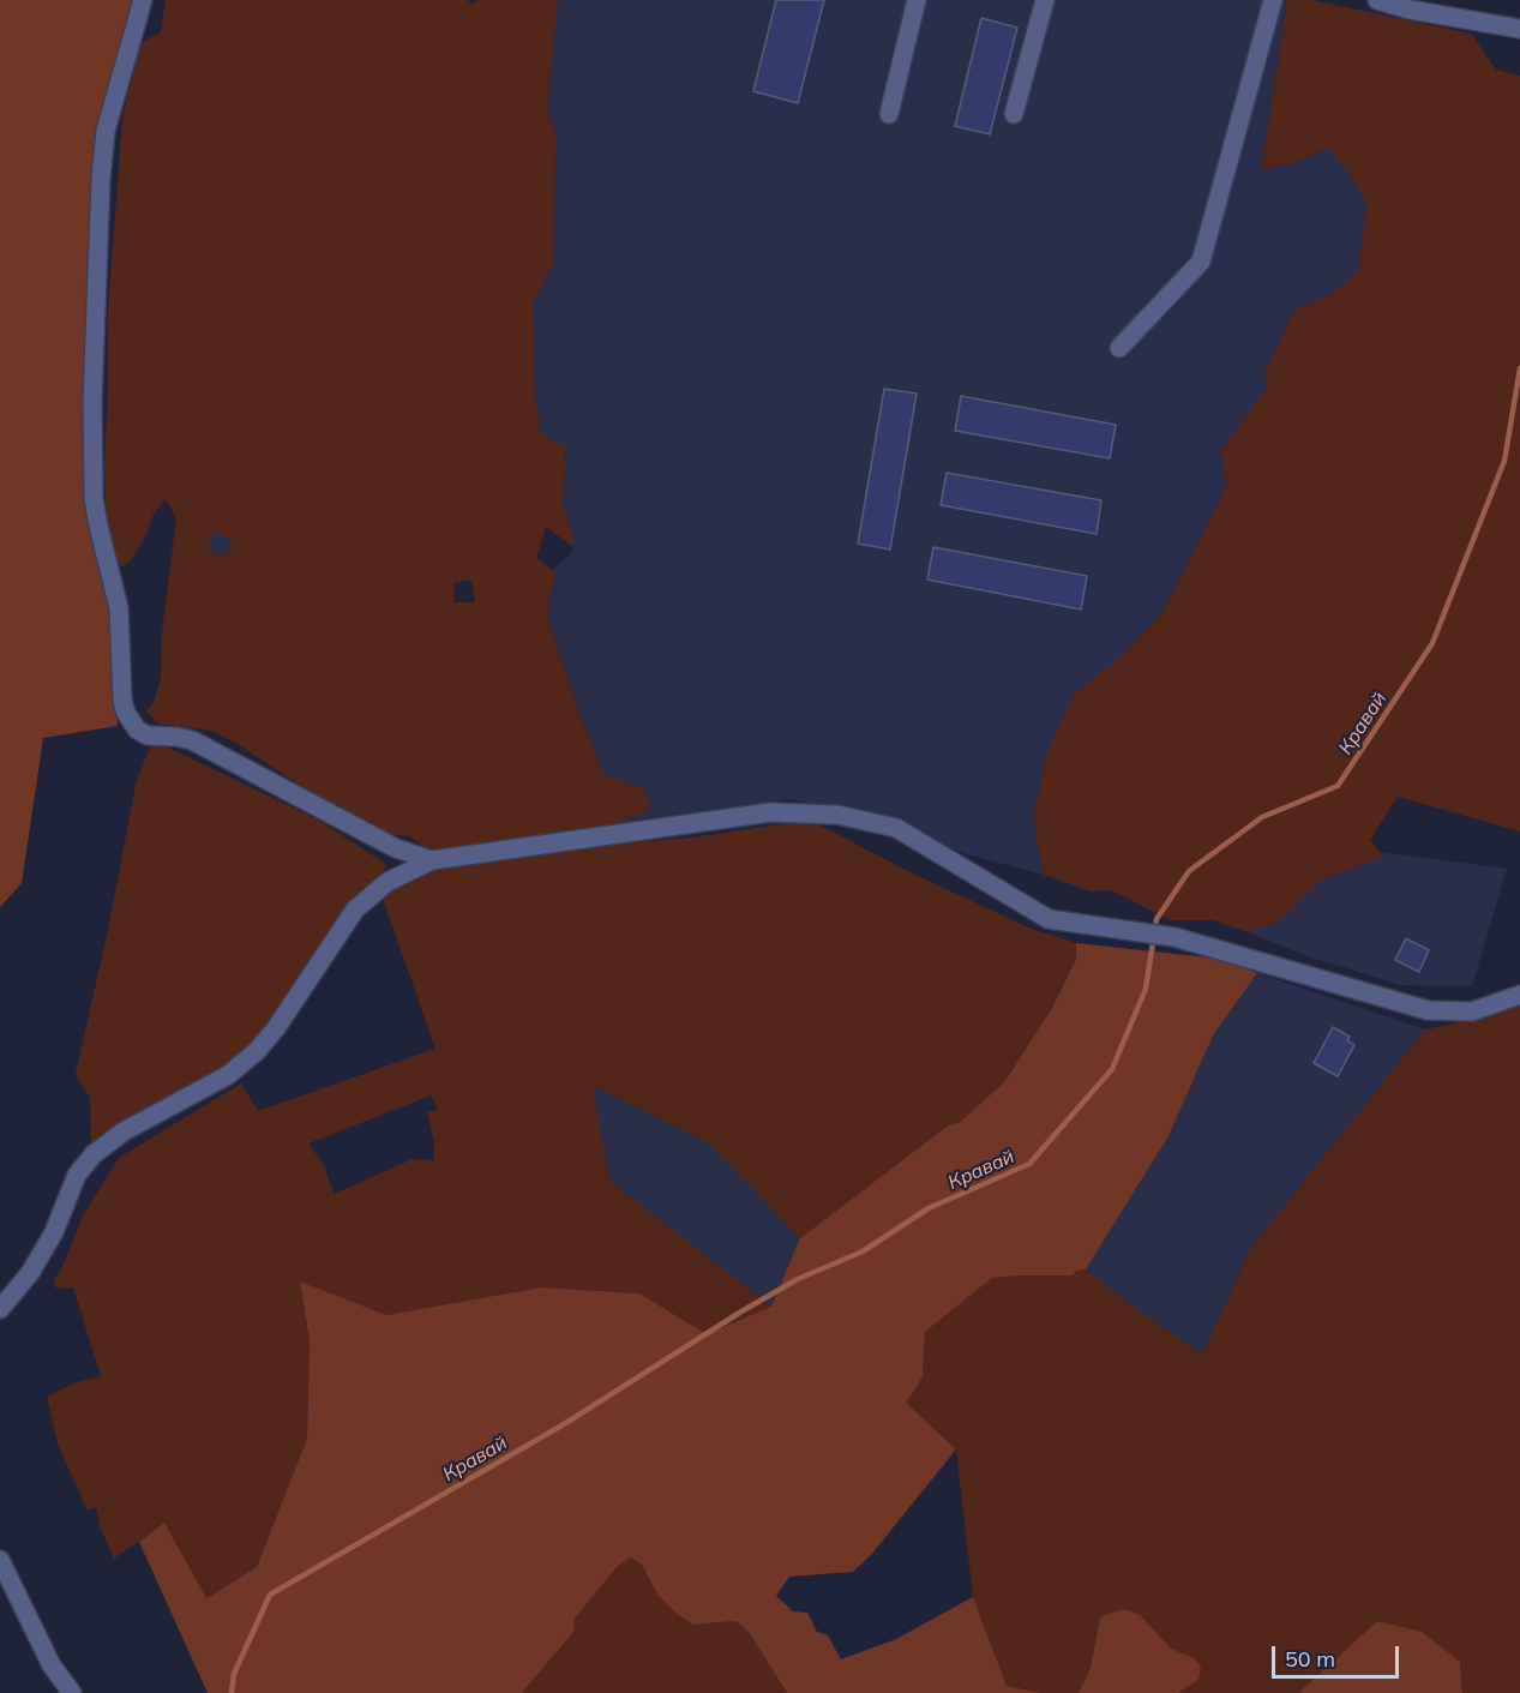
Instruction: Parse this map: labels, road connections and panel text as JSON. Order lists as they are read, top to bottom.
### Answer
{
  "water": ["Кравай"],
  "scale_bar": "50 m"
}
